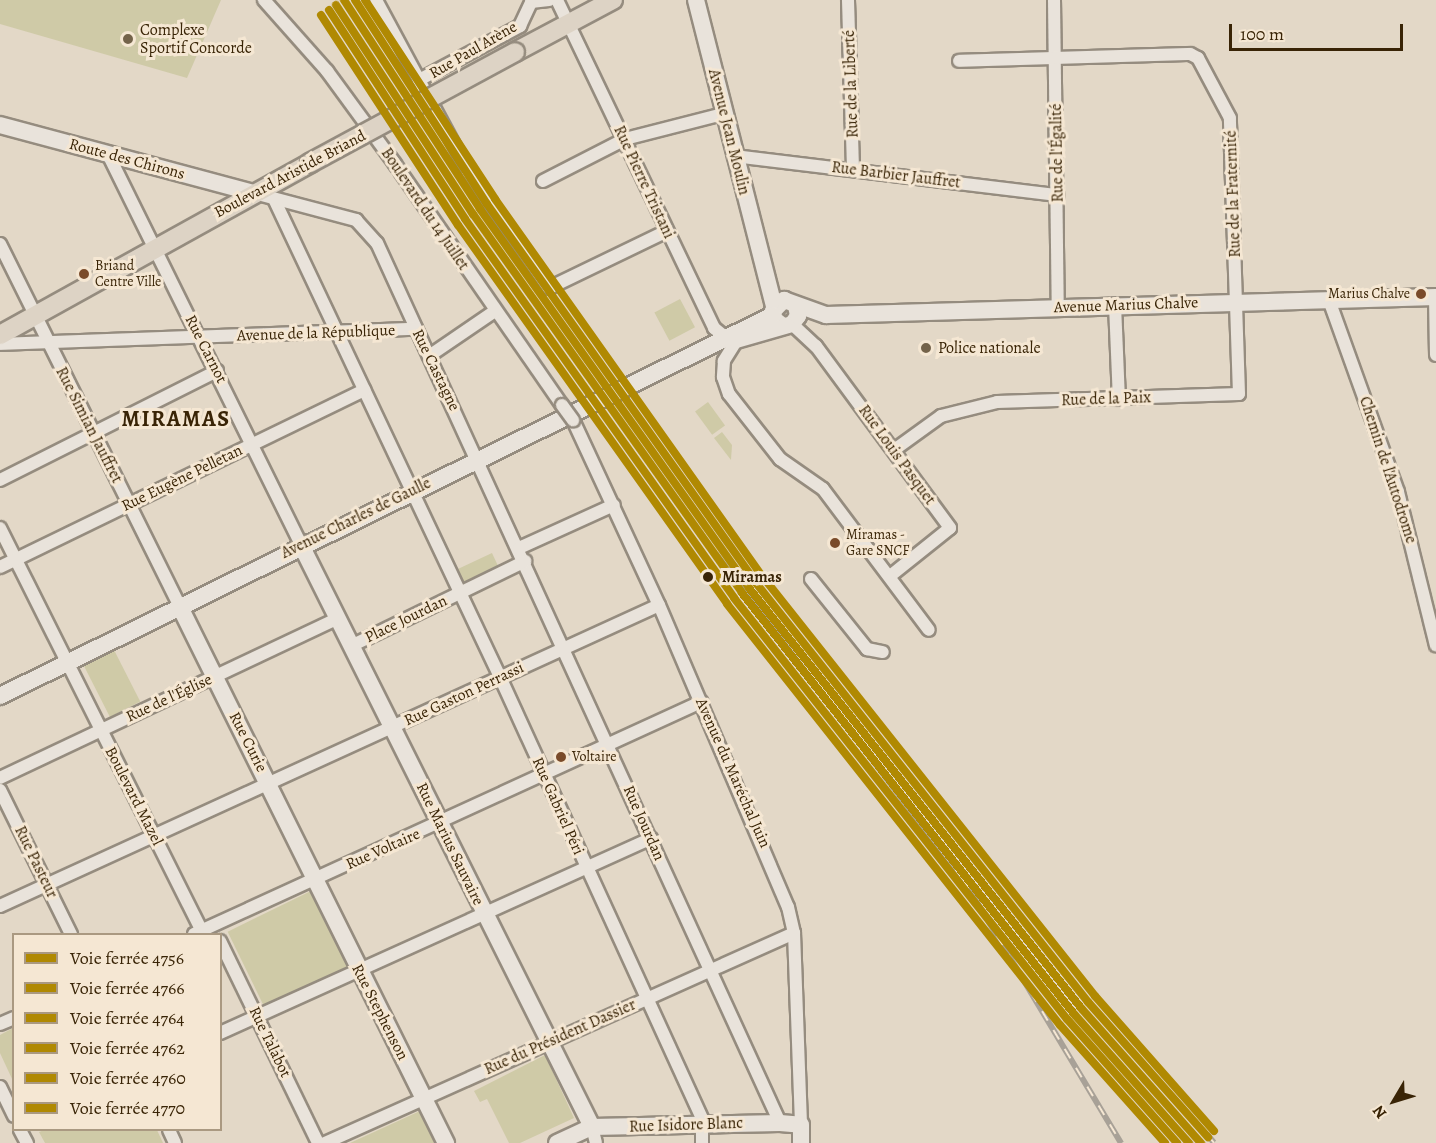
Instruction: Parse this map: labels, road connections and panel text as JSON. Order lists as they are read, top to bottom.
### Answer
{
  "streets": {
    "main road": [
      "Avenue Jean Moulin",
      "Route des Chirons",
      "Boulevard Aristide Briand",
      "Avenue Marius Chalve",
      "Avenue Charles de Gaulle",
      "Rue Curie",
      "Avenue du Maréchal Juin",
      "Rue Marius Sauvaire",
      "Rue Stephenson",
      "Rue Isidore Blanc"
    ],
    "street": [
      "Rue Paul Arène",
      "Rue de la Liberté",
      "Rue de l'Égalité",
      "Rue Barbier Jauffret",
      "Rue Pierre Tristani",
      "Rue de la Fraternité",
      "Boulevard du 14 Juillet",
      "Avenue de la République",
      "Rue Carnot",
      "Rue Castagne",
      "Rue de la Paix",
      "Rue Simian Jauffret",
      "Rue Louis Pasquet",
      "Chemin de l'Autodrome",
      "Rue Eugène Pelletan",
      "Place Jourdan",
      "Rue Gaston Perrassi",
      "Rue de l'Église",
      "Boulevard Mazel",
      "Rue Gabriel Péri",
      "Rue Jourdan",
      "Rue Voltaire",
      "Rue Pasteur",
      "Rue du Président Dassier",
      "Rue Talabot"
    ]
  },
  "crossings": [
    ["Rue de la Liberté", "Rue Barbier Jauffret"],
    ["Avenue Jean Moulin", "Rue Barbier Jauffret"],
    ["Avenue Jean Moulin", "Avenue Marius Chalve"],
    ["Avenue Jean Moulin", "Rue Louis Pasquet"],
    ["Rue de l'Égalité", "Rue Barbier Jauffret"],
    ["Rue de l'Égalité", "Rue de la Fraternité"],
    ["Rue de l'Égalité", "Avenue Marius Chalve"],
    ["Route des Chirons", "Boulevard Aristide Briand"],
    ["Route des Chirons", "Rue Carnot"],
    ["Route des Chirons", "Rue Castagne"],
    ["Boulevard Aristide Briand", "Rue Pierre Tristani"],
    ["Boulevard Aristide Briand", "Rue Carnot"],
    ["Boulevard Aristide Briand", "Rue Castagne"],
    ["Boulevard Aristide Briand", "Rue Simian Jauffret"],
    ["Rue Pierre Tristani", "Avenue Charles de Gaulle"],
    ["Rue de la Fraternité", "Avenue Marius Chalve"],
    ["Rue de la Fraternité", "Rue de la Paix"],
    ["Boulevard du 14 Juillet", "Avenue du Maréchal Juin"],
    ["Avenue Marius Chalve", "Rue de la Paix"],
    ["Avenue Marius Chalve", "Rue Louis Pasquet"],
    ["Avenue Marius Chalve", "Chemin de l'Autodrome"],
    ["Avenue de la République", "Rue Carnot"],
    ["Avenue de la République", "Rue Castagne"],
    ["Avenue de la République", "Rue Simian Jauffret"],
    ["Avenue de la République", "Rue Gabriel Péri"],
    ["Rue Carnot", "Rue Eugène Pelletan"],
    ["Rue Carnot", "Avenue Charles de Gaulle"],
    ["Rue Carnot", "Rue Marius Sauvaire"],
    ["Rue Castagne", "Avenue Charles de Gaulle"],
    ["Rue Castagne", "Rue Gabriel Péri"],
    ["Rue Castagne", "Rue Jourdan"],
    ["Rue de la Paix", "Rue Louis Pasquet"],
    ["Rue Simian Jauffret", "Rue Eugène Pelletan"],
    ["Rue Simian Jauffret", "Avenue Charles de Gaulle"],
    ["Rue Simian Jauffret", "Rue Curie"],
    ["Rue Eugène Pelletan", "Boulevard Mazel"],
    ["Rue Eugène Pelletan", "Rue Gabriel Péri"],
    ["Avenue Charles de Gaulle", "Rue Curie"],
    ["Avenue Charles de Gaulle", "Boulevard Mazel"],
    ["Avenue Charles de Gaulle", "Rue Gabriel Péri"],
    ["Avenue Charles de Gaulle", "Rue Jourdan"],
    ["Avenue Charles de Gaulle", "Rue Marius Sauvaire"],
    ["Place Jourdan", "Rue Gabriel Péri"],
    ["Place Jourdan", "Rue Jourdan"],
    ["Place Jourdan", "Rue Marius Sauvaire"],
    ["Rue Gaston Perrassi", "Rue Curie"],
    ["Rue Gaston Perrassi", "Avenue du Maréchal Juin"],
    ["Rue Gaston Perrassi", "Boulevard Mazel"],
    ["Rue Gaston Perrassi", "Rue Gabriel Péri"],
    ["Rue Gaston Perrassi", "Rue Jourdan"],
    ["Rue Gaston Perrassi", "Rue Marius Sauvaire"],
    ["Rue Gaston Perrassi", "Rue Pasteur"],
    ["Rue de l'Église", "Rue Curie"],
    ["Rue de l'Église", "Boulevard Mazel"],
    ["Rue de l'Église", "Rue Marius Sauvaire"],
    ["Rue Curie", "Rue Voltaire"],
    ["Rue Curie", "Rue Stephenson"],
    ["Avenue du Maréchal Juin", "Rue Voltaire"],
    ["Avenue du Maréchal Juin", "Rue du Président Dassier"],
    ["Avenue du Maréchal Juin", "Rue Isidore Blanc"],
    ["Boulevard Mazel", "Rue Voltaire"],
    ["Rue Gabriel Péri", "Rue Voltaire"],
    ["Rue Gabriel Péri", "Rue du Président Dassier"],
    ["Rue Gabriel Péri", "Rue Isidore Blanc"],
    ["Rue Jourdan", "Rue Voltaire"],
    ["Rue Jourdan", "Rue du Président Dassier"],
    ["Rue Jourdan", "Rue Isidore Blanc"],
    ["Rue Marius Sauvaire", "Rue Voltaire"],
    ["Rue Marius Sauvaire", "Rue du Président Dassier"],
    ["Rue Marius Sauvaire", "Rue Isidore Blanc"],
    ["Rue Voltaire", "Rue Stephenson"],
    ["Rue Stephenson", "Rue du Président Dassier"]
  ],
  "districts": ["MIRAMAS"],
  "places": [
    "Complexe Sportif Concorde",
    "Briand Centre Ville",
    "Marius Chalve",
    "Police nationale",
    "Miramas - Gare SNCF",
    "Miramas",
    "Voltaire"
  ],
  "lines": [
    "rail line 4756",
    "rail line 4764",
    "rail line 4760",
    "rail line 4766",
    "rail line 4762",
    "rail line 4770"
  ],
  "legend": [
    "Voie ferrée 4756",
    "Voie ferrée 4766",
    "Voie ferrée 4764",
    "Voie ferrée 4762",
    "Voie ferrée 4760",
    "Voie ferrée 4770"
  ],
  "scale_bar": "100 m",
  "north": "bottom left"
}
